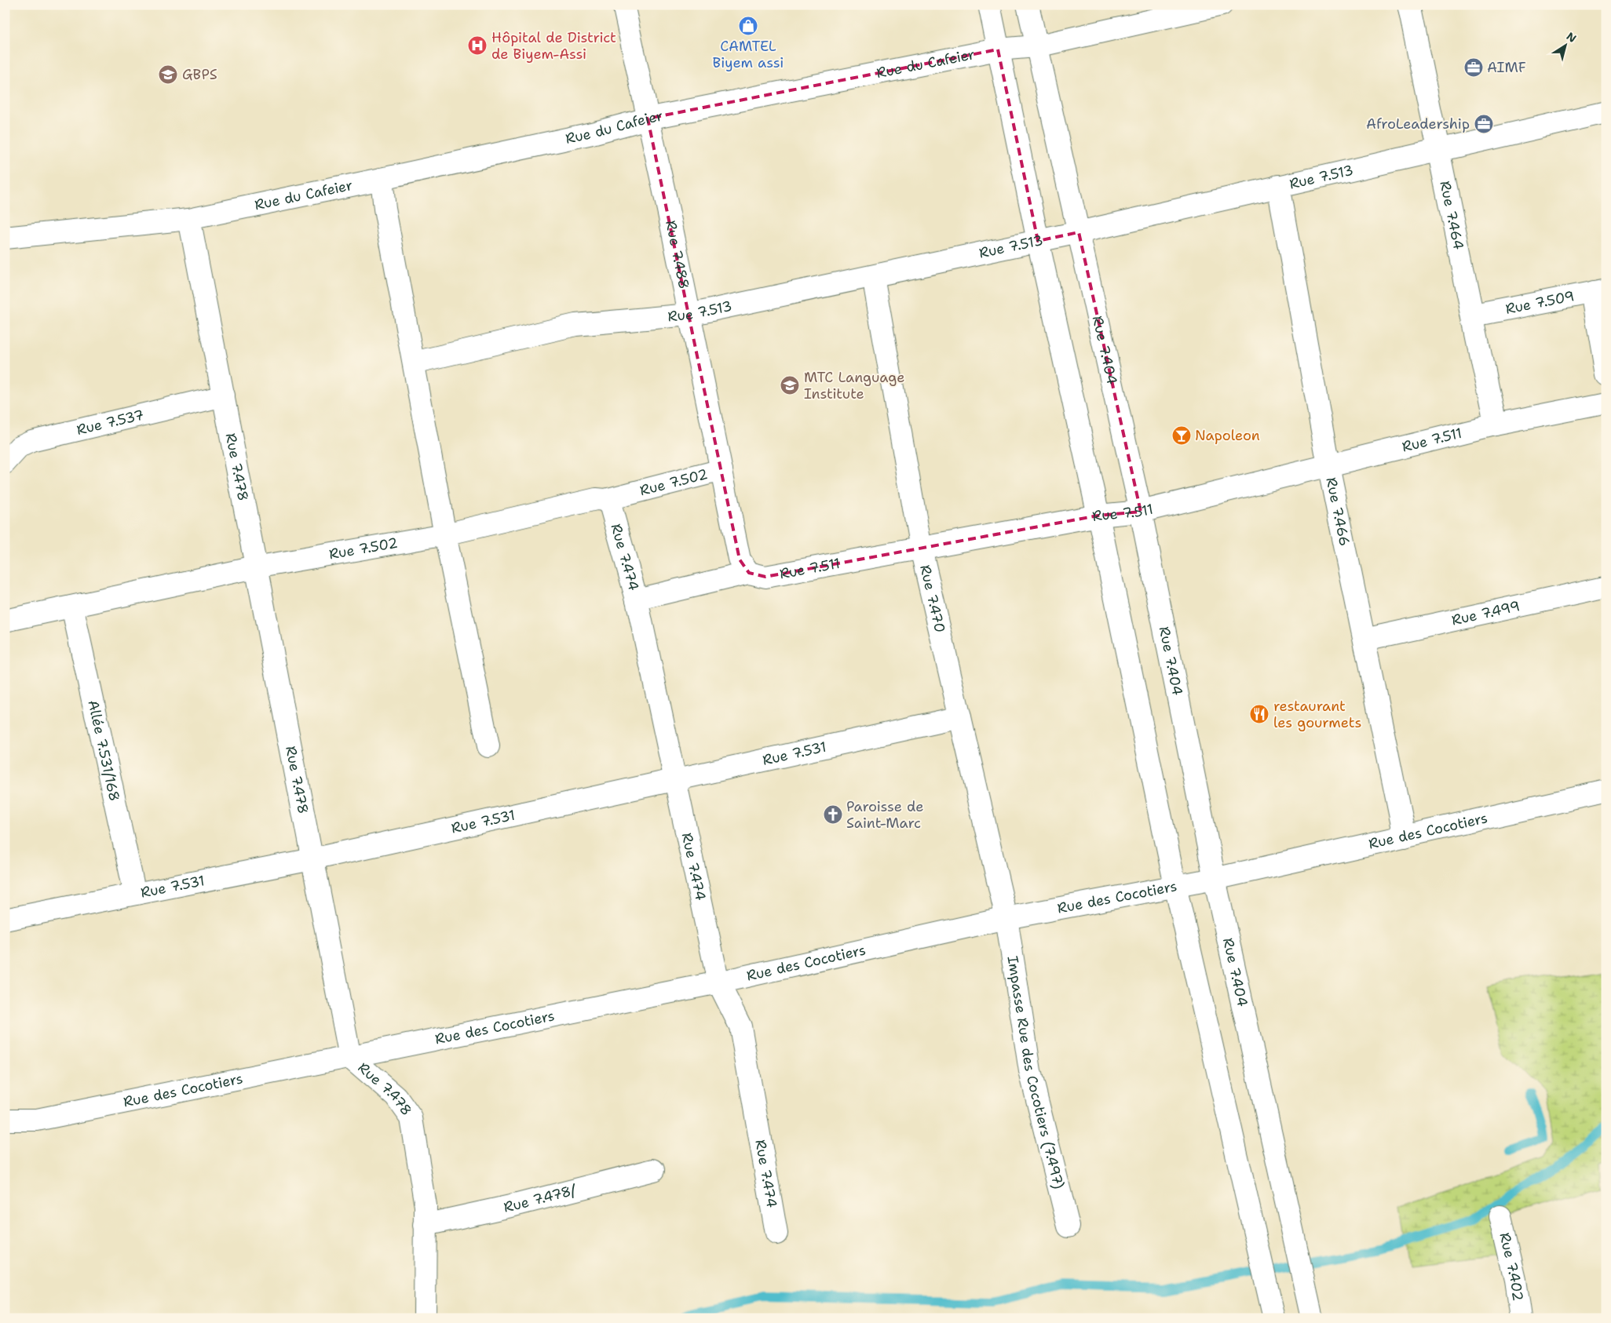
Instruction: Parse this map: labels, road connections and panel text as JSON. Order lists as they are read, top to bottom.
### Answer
{
  "streets": {
    "street": [
      "Rue du Cafeier",
      "Rue 7.513",
      "Rue 7.464",
      "Rue 7.488",
      "Rue 7.509",
      "Rue 7.404",
      "Rue 7.537",
      "Rue 7.511",
      "Rue 7.478",
      "Rue 7.502",
      "Rue 7.466",
      "Rue 7.474",
      "Rue 7.470",
      "Rue 7.499",
      "Allée 7.531/168",
      "Rue 7.531",
      "Rue des Cocotiers",
      "Impasse Rue des Cocotiers (7.497)",
      "Rue 7.478/",
      "Rue 7.402"
    ]
  },
  "crossings": [
    ["Rue du Cafeier", "Rue 7.488"],
    ["Rue du Cafeier", "Rue 7.404"],
    ["Rue du Cafeier", "Rue 7.478"],
    ["Rue 7.513", "Rue 7.464"],
    ["Rue 7.513", "Rue 7.488"],
    ["Rue 7.513", "Rue 7.404"],
    ["Rue 7.513", "Rue 7.466"],
    ["Rue 7.513", "Rue 7.470"],
    ["Rue 7.464", "Rue 7.509"],
    ["Rue 7.464", "Rue 7.511"],
    ["Rue 7.488", "Rue 7.511"],
    ["Rue 7.488", "Rue 7.502"],
    ["Rue 7.404", "Rue 7.511"],
    ["Rue 7.404", "Rue des Cocotiers"],
    ["Rue 7.537", "Rue 7.478"],
    ["Rue 7.511", "Rue 7.466"],
    ["Rue 7.511", "Rue 7.474"],
    ["Rue 7.511", "Rue 7.470"],
    ["Rue 7.478", "Rue 7.502"],
    ["Rue 7.478", "Rue 7.531"],
    ["Rue 7.478", "Rue des Cocotiers"],
    ["Rue 7.478", "Rue 7.478/"],
    ["Rue 7.502", "Rue 7.474"],
    ["Rue 7.502", "Allée 7.531/168"],
    ["Rue 7.466", "Rue 7.499"],
    ["Rue 7.466", "Rue des Cocotiers"],
    ["Rue 7.474", "Rue 7.531"],
    ["Rue 7.474", "Rue des Cocotiers"],
    ["Rue 7.470", "Rue 7.531"],
    ["Rue 7.470", "Rue des Cocotiers"],
    ["Rue 7.470", "Impasse Rue des Cocotiers (7.497)"],
    ["Allée 7.531/168", "Rue 7.531"],
    ["Rue des Cocotiers", "Impasse Rue des Cocotiers (7.497)"]
  ],
  "places": {
    "shop": ["CAMTEL Biyem assi"],
    "hospital": ["Hôpital de District de Biyem-Assi"],
    "office": ["AIMF", "AfroLeadership"],
    "school or university": ["GBPS", "MTC Language Institute"],
    "bar": ["Napoleon"],
    "restaurant": ["restaurant les gourmets"],
    "church": ["Paroisse de Saint-Marc"]
  },
  "north": "top right"
}
